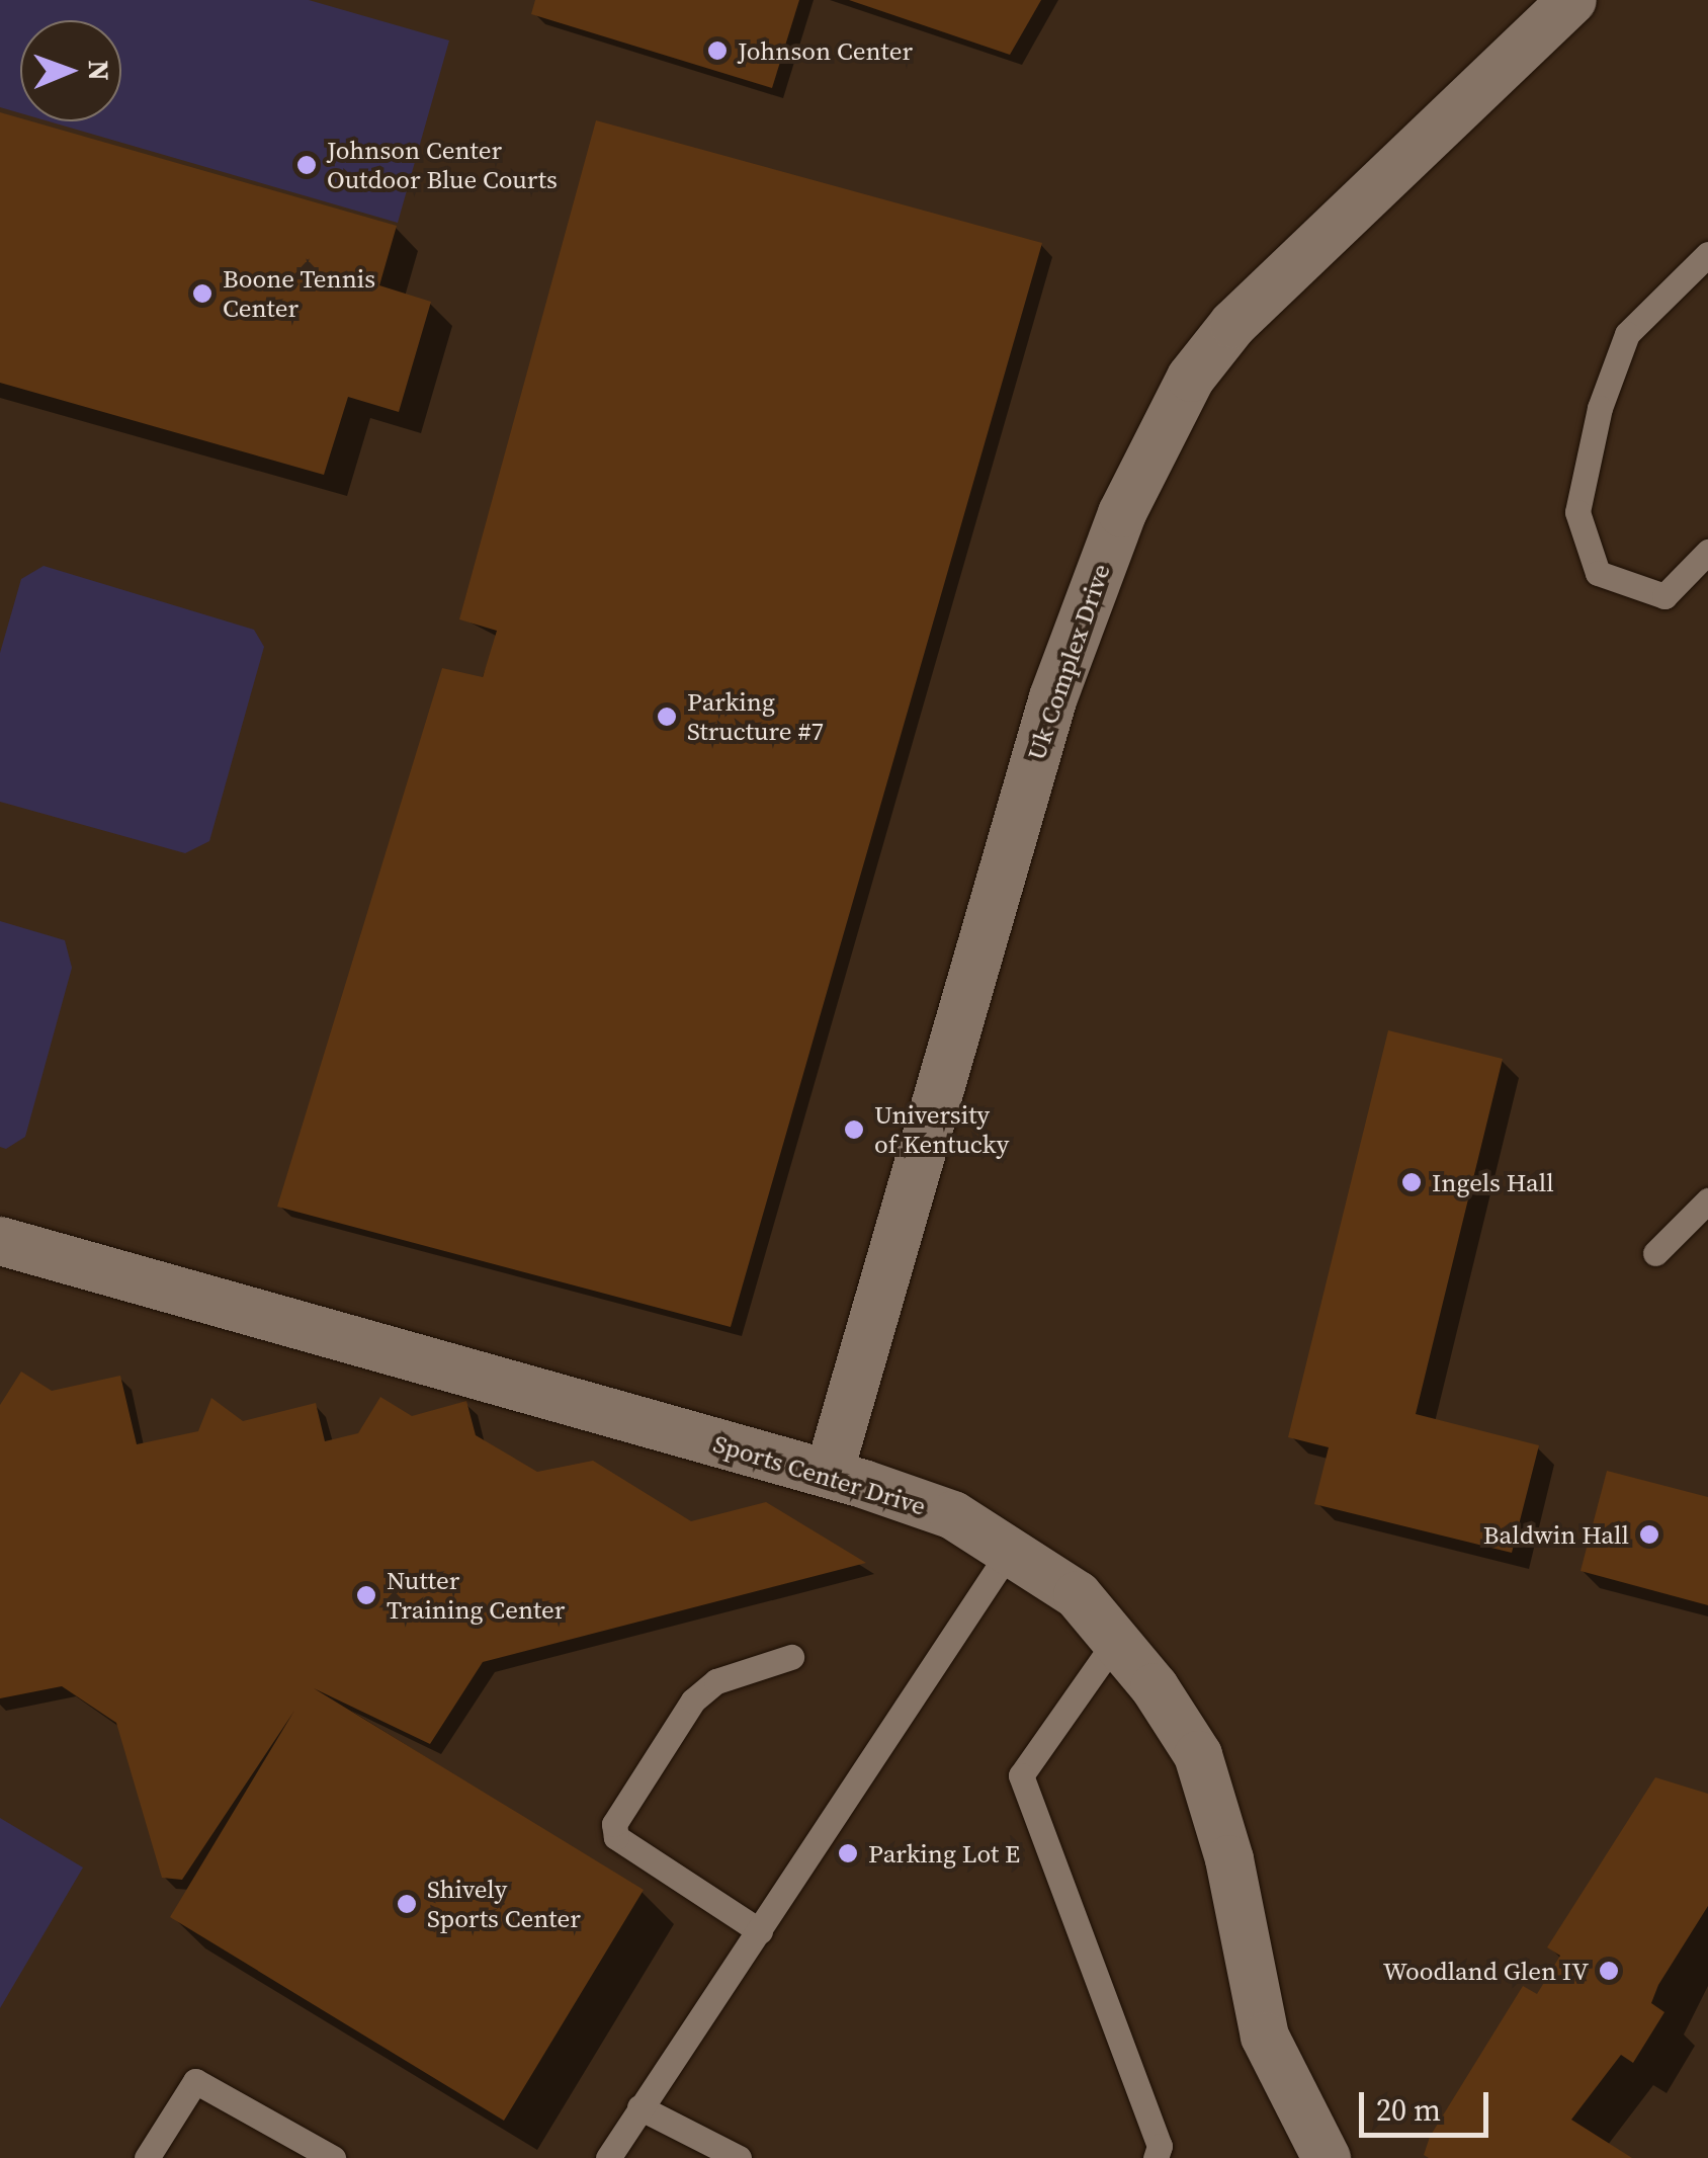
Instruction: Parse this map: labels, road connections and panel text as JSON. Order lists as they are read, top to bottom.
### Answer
{
  "streets": {
    "street": ["Uk Complex Drive", "Sports Center Drive"]
  },
  "crossings": [
    ["Uk Complex Drive", "Sports Center Drive"]
  ],
  "places": [
    "Johnson Center",
    "Johnson Center Outdoor Blue Courts",
    "Boone Tennis Center",
    "Parking Structure #7",
    "University of Kentucky",
    "Ingels Hall",
    "Baldwin Hall",
    "Nutter Training Center",
    "Parking Lot E",
    "Shively Sports Center",
    "Woodland Glen IV"
  ],
  "scale_bar": "20 m",
  "north": "right"
}
